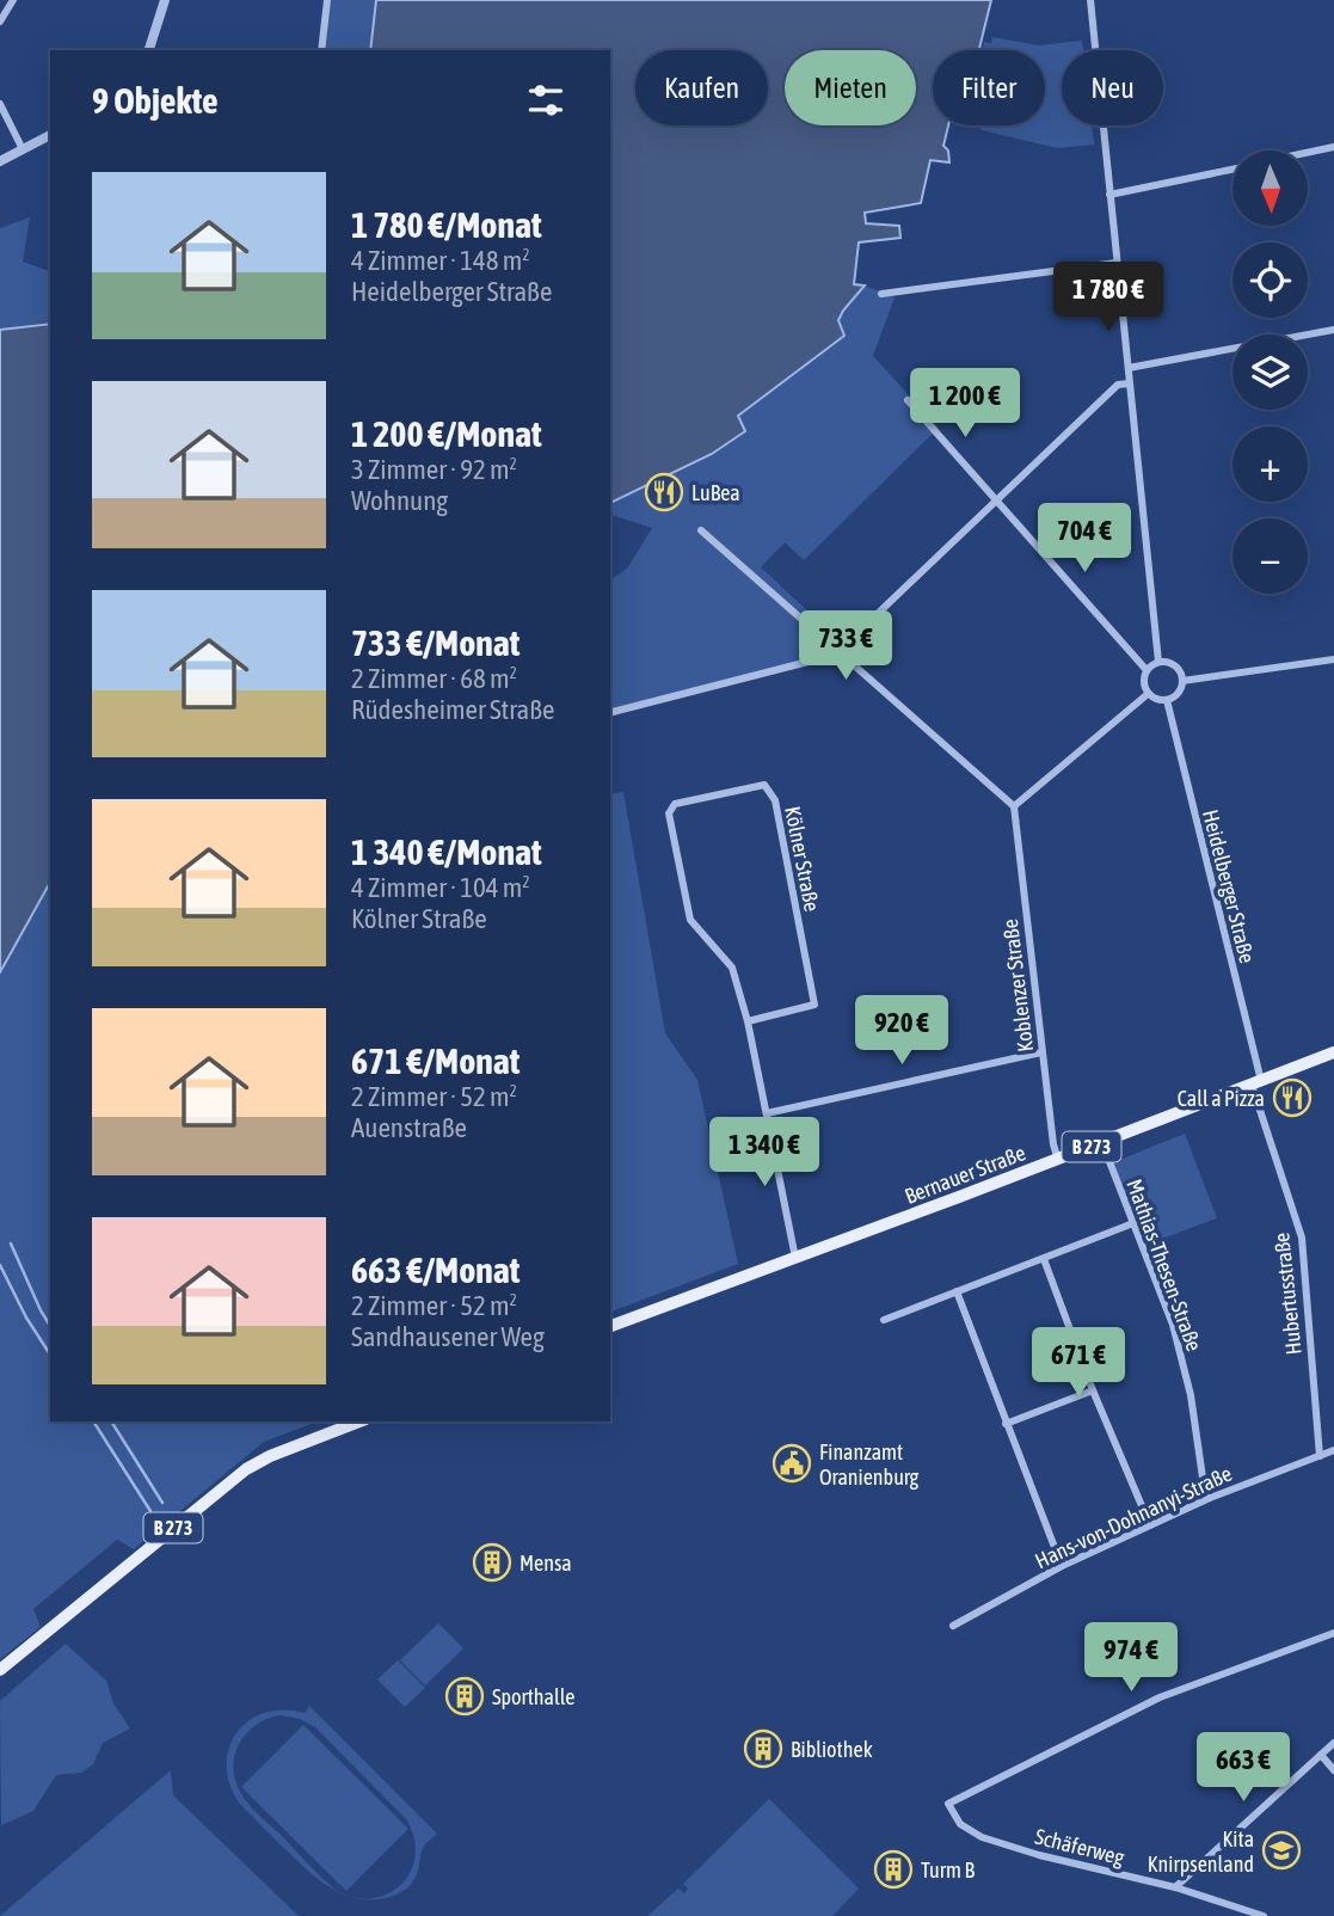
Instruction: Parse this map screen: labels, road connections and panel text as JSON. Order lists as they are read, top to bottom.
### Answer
{
  "streets": {
    "main road": ["B 273", "Bernauer Straße"],
    "street": [
      "Kölner Straße",
      "Heidelberger Straße",
      "Koblenzer Straße",
      "Mathias-Thesen-Straße",
      "Hubertusstraße",
      "Hans-von-Dohnanyi-Straße",
      "Schäferweg"
    ]
  },
  "crossings": [
    ["Kölner Straße", "Bernauer Straße"],
    ["Heidelberger Straße", "Bernauer Straße"],
    ["Heidelberger Straße", "Hubertusstraße"],
    ["Koblenzer Straße", "Bernauer Straße"],
    ["Bernauer Straße", "Mathias-Thesen-Straße"],
    ["Bernauer Straße", "Hubertusstraße"],
    ["Mathias-Thesen-Straße", "Hans-von-Dohnanyi-Straße"],
    ["Hubertusstraße", "Hans-von-Dohnanyi-Straße"]
  ],
  "places": {
    "restaurant": ["LuBea", "Call a Pizza"],
    "public building": ["Finanzamt Oranienburg"],
    "building": [
      "Mensa",
      "Sporthalle",
      "Bibliothek",
      "Turm B"
    ],
    "school or university": ["Kita Knirpsenland"]
  },
  "north": "bottom",
  "page": {
    "chip": [
      "Kaufen",
      "Mieten",
      "Filter",
      "Neu"
    ],
    "heading": "9 Objekte",
    "map_buttons": ["+", "−"],
    "list": [
      {
        "name": "1 780 €/Monat",
        "note": "4 Zimmer · 148 m² · Heidelberger Straße"
      },
      {
        "name": "1 200 €/Monat",
        "note": "3 Zimmer · 92 m² · Wohnung"
      },
      {
        "name": "733 €/Monat",
        "note": "2 Zimmer · 68 m² · Rüdesheimer Straße"
      },
      {
        "name": "1 340 €/Monat",
        "note": "4 Zimmer · 104 m² · Kölner Straße"
      },
      {
        "name": "671 €/Monat",
        "note": "2 Zimmer · 52 m² · Auenstraße"
      },
      {
        "name": "663 €/Monat",
        "note": "2 Zimmer · 52 m² · Sandhausener Weg"
      }
    ],
    "price": [
      "1 780 €",
      "1 200 €",
      "704 €",
      "733 €",
      "920 €",
      "1 340 €",
      "671 €",
      "974 €",
      "663 €"
    ]
  }
}
